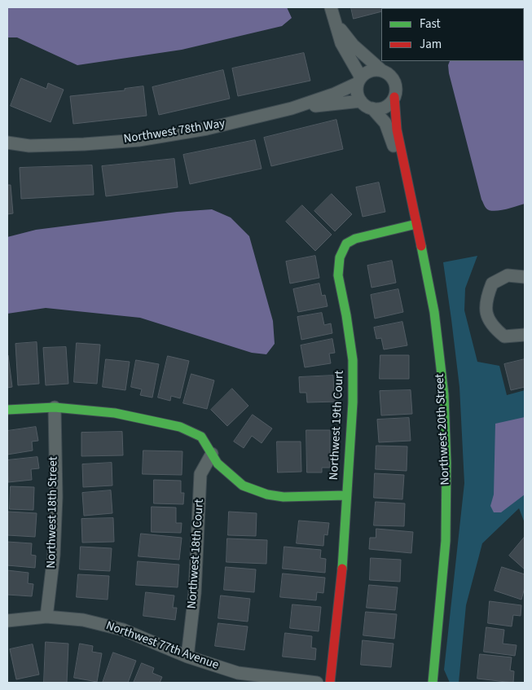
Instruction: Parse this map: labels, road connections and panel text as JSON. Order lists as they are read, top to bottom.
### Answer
{
  "streets": {
    "street": [
      "Northwest 78th Way",
      "Northwest 19th Court",
      "Northwest 20th Street",
      "Northwest 18th Street",
      "Northwest 18th Court",
      "Northwest 77th Avenue"
    ]
  },
  "crossings": [
    ["Northwest 78th Way", "Northwest 20th Street"],
    ["Northwest 19th Court", "Northwest 20th Street"],
    ["Northwest 18th Street", "Northwest 77th Avenue"],
    ["Northwest 18th Court", "Northwest 77th Avenue"]
  ],
  "legend": ["Fast", "Jam"]
}
